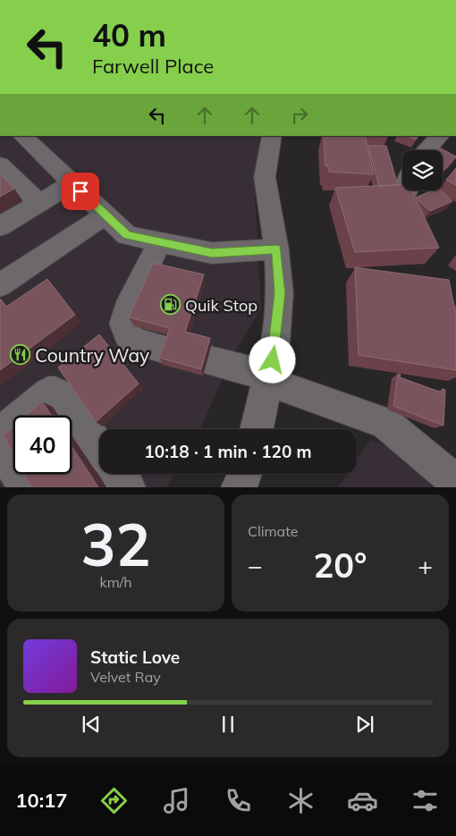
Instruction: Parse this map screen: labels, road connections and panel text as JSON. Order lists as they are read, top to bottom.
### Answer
{
  "places": {
    "fuel station": ["Quik Stop"],
    "restaurant": ["Country Way"]
  },
  "page": {
    "turn": ["40 m", "Farwell Place"],
    "limit": "40",
    "trip": "10:18 · 1 min · 120 m",
    "tile": [
      ["32", "km/h"],
      "Climate"
    ],
    "heat": ["−", "20°", "+"],
    "song": ["Static Love", "Velvet Ray"],
    "tabs": "10:17"
  }
}
